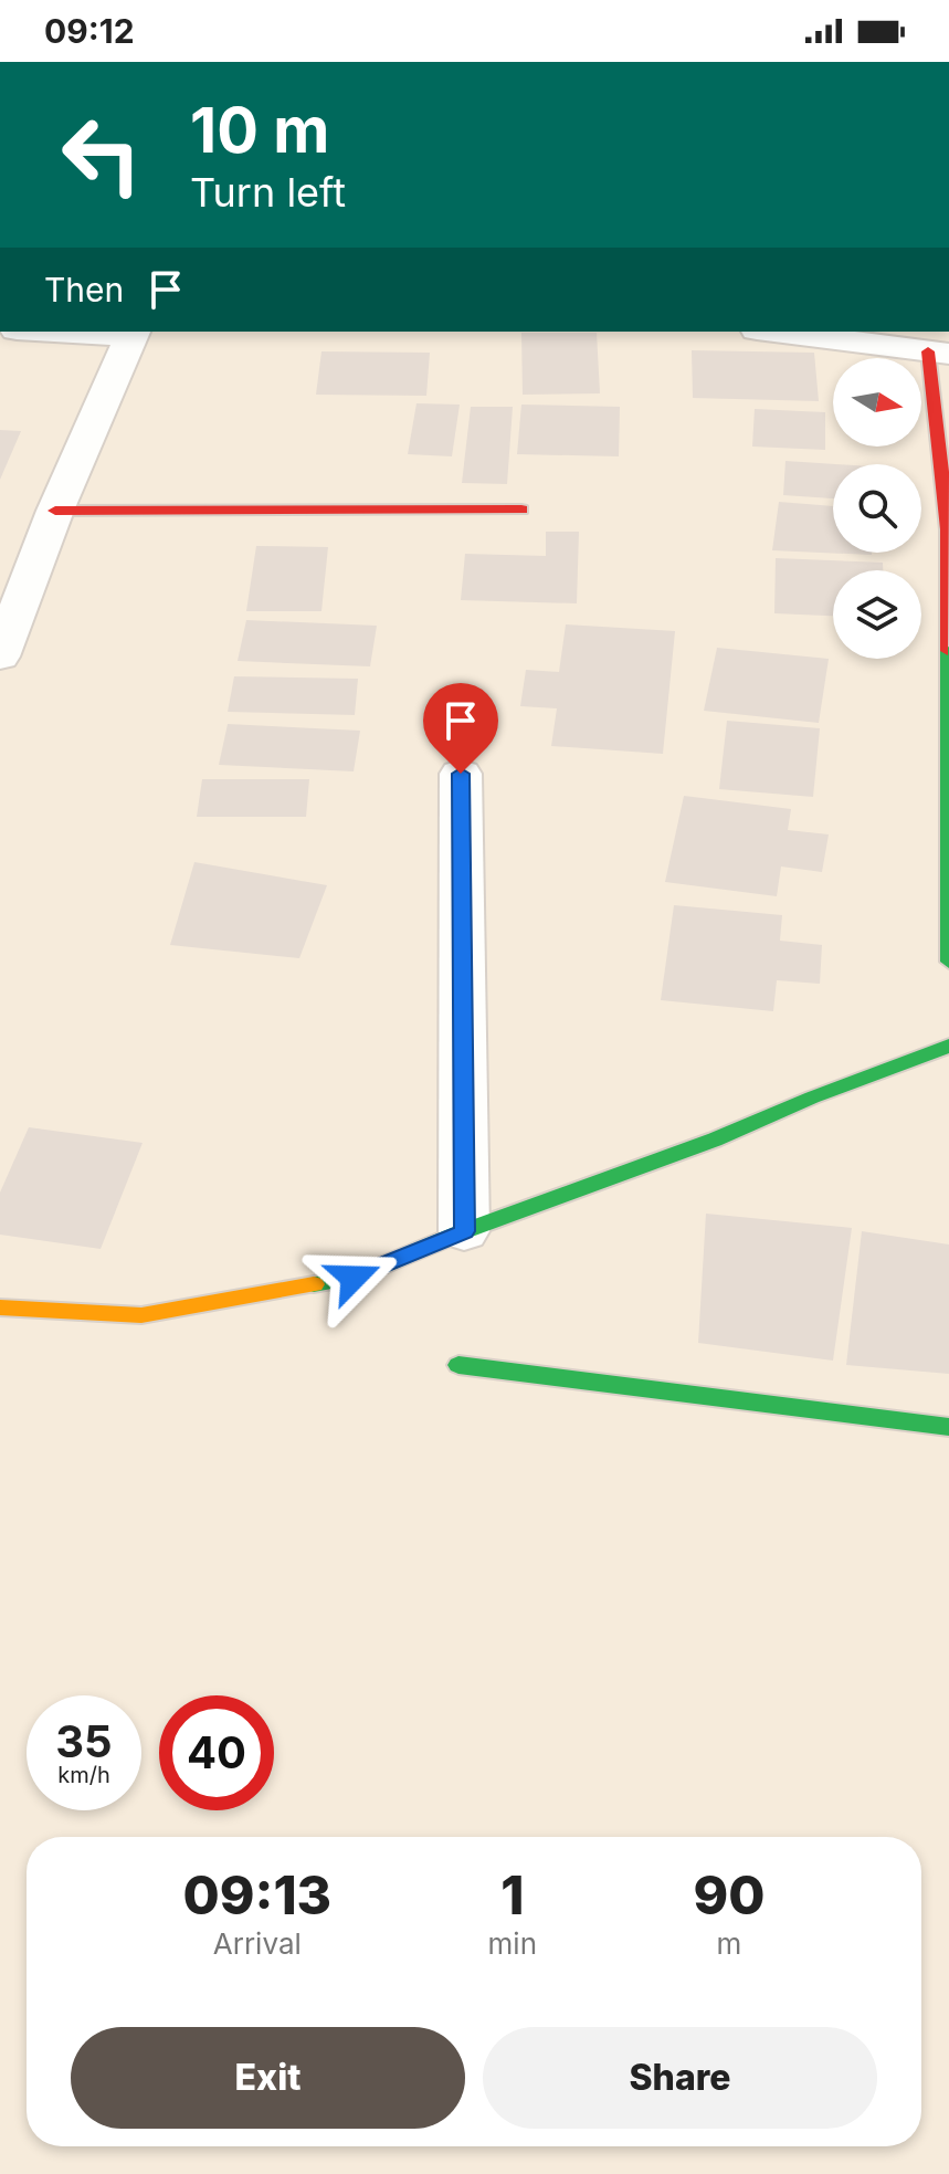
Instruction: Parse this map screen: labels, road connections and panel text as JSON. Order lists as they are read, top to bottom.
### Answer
{
  "north": "right",
  "page": {
    "status": "09:12",
    "turn": ["10 m", "Turn left"],
    "then": "Then",
    "speed": "35 km/h",
    "limit": "40",
    "eta": [
      "09:13",
      "Arrival",
      "1",
      "min",
      "90",
      "m"
    ],
    "buttons": ["Exit", "Share"]
  }
}
